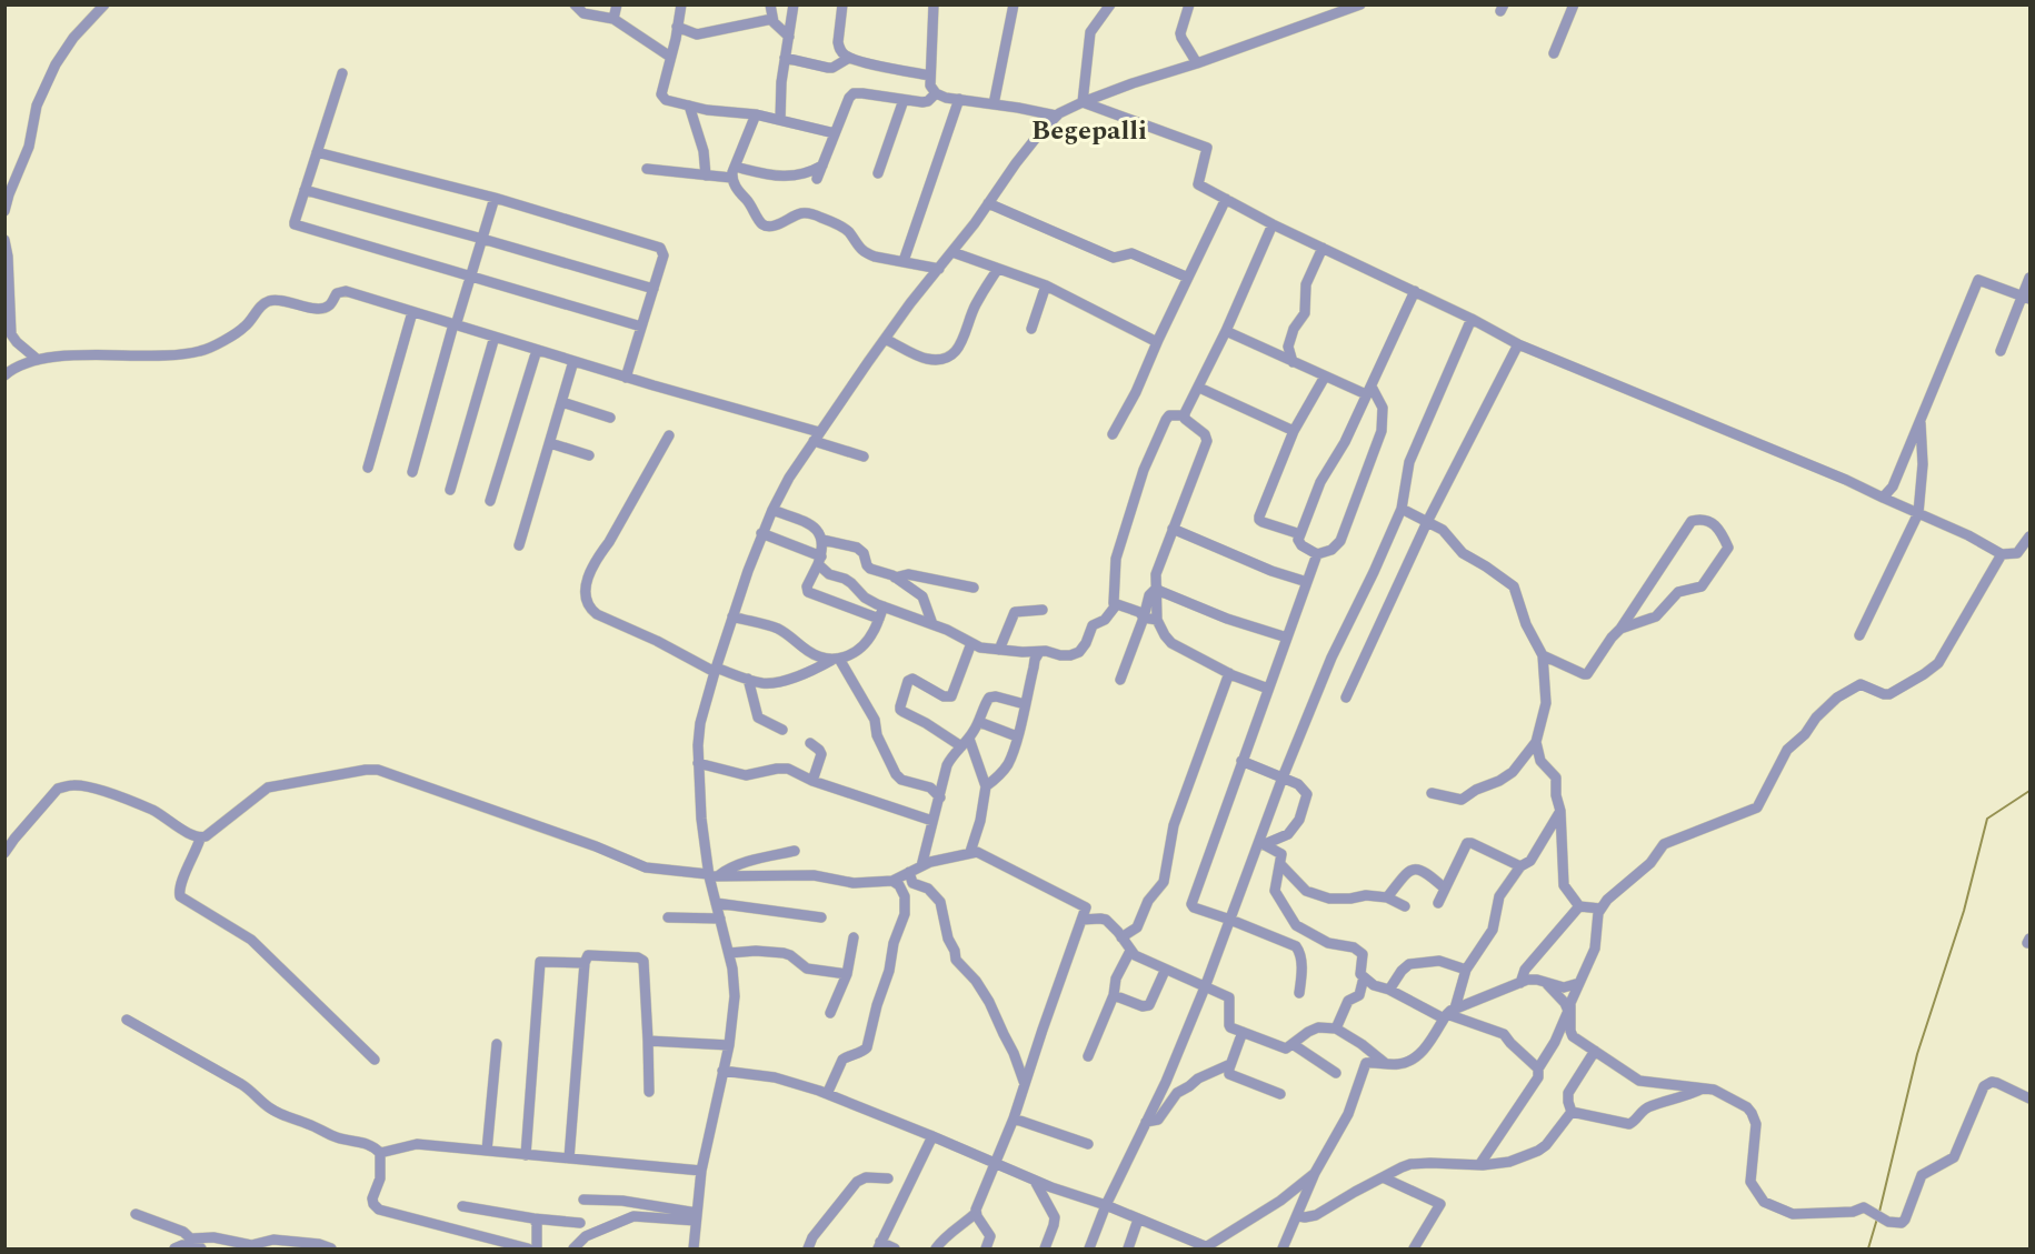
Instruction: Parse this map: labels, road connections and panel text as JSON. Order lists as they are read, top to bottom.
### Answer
{
  "districts": ["Begepalli"]
}
